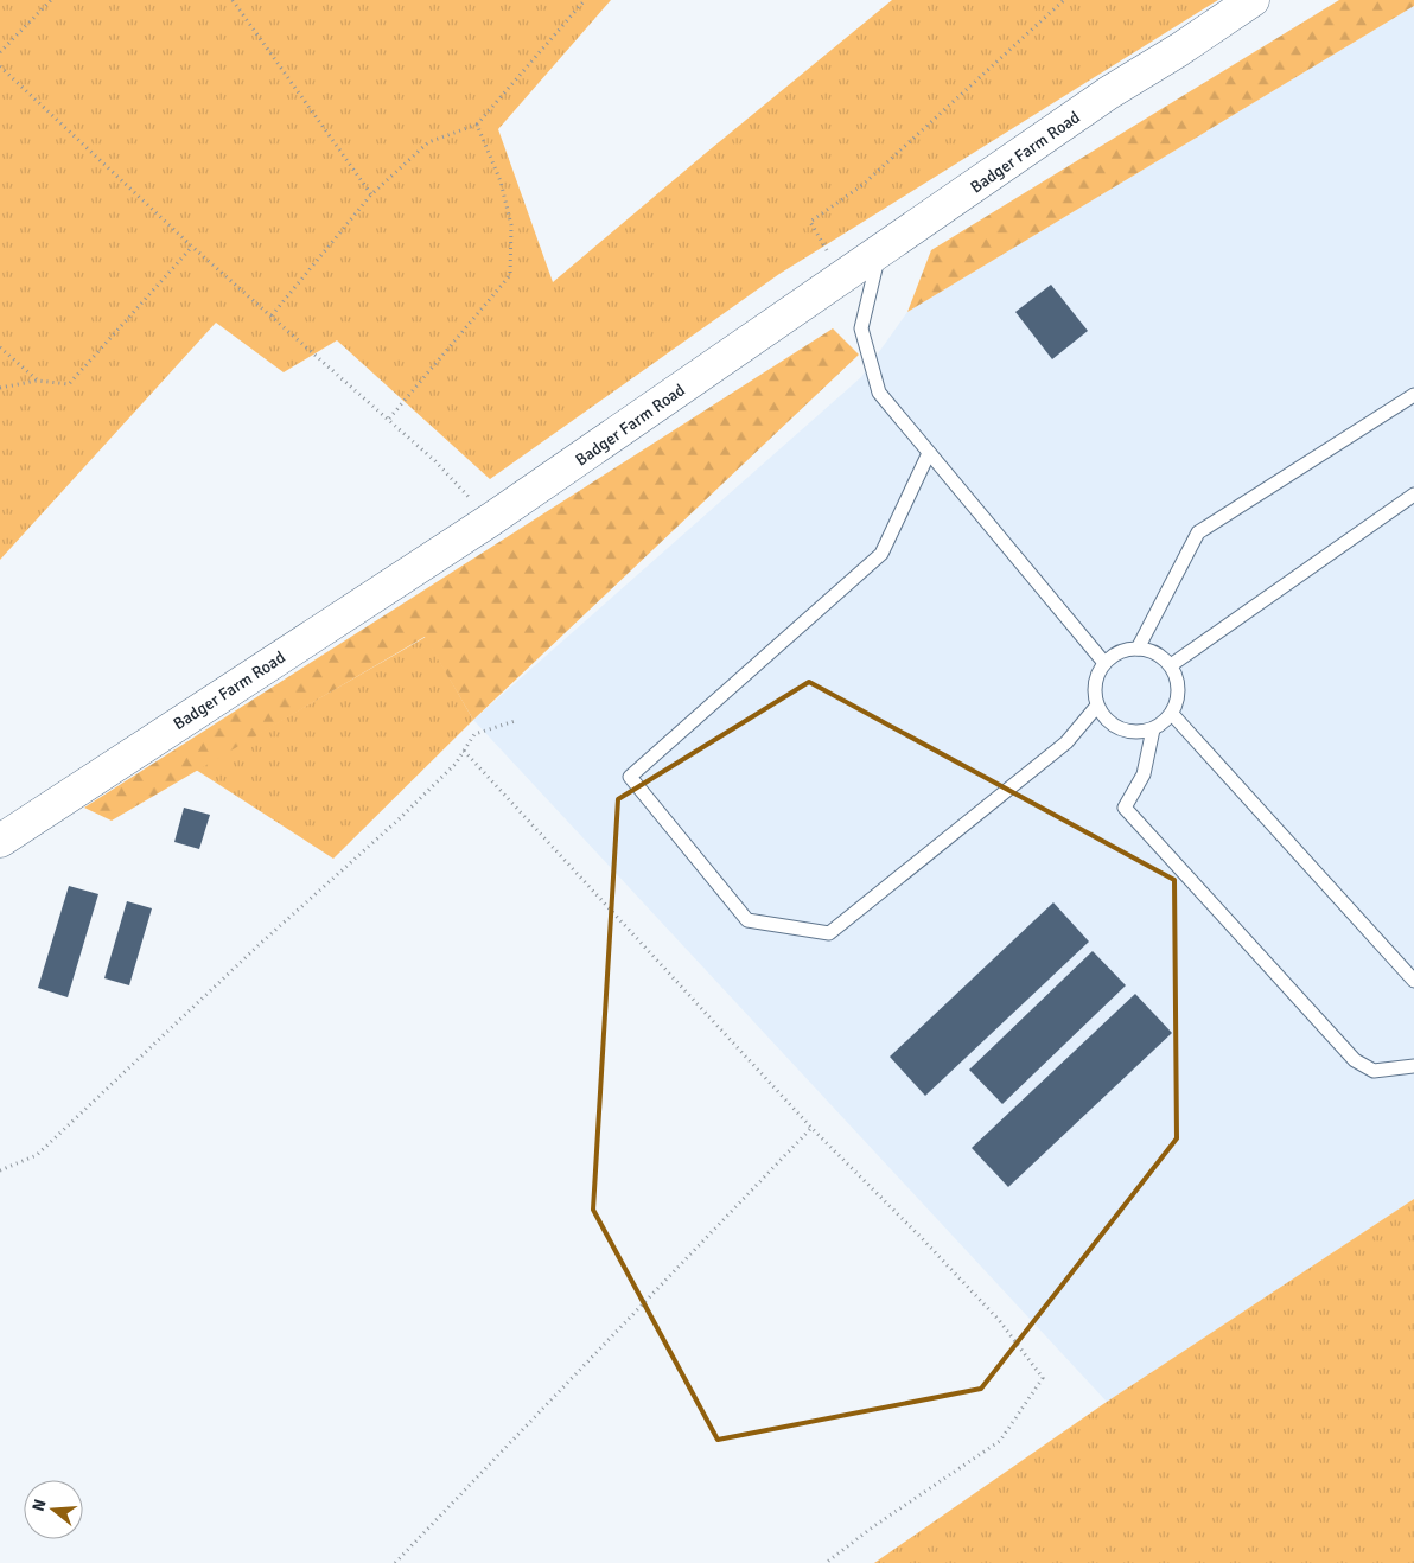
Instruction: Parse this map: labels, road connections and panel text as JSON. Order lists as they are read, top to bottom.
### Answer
{
  "streets": {
    "main road": ["Badger Farm Road"]
  },
  "north": "left"
}
